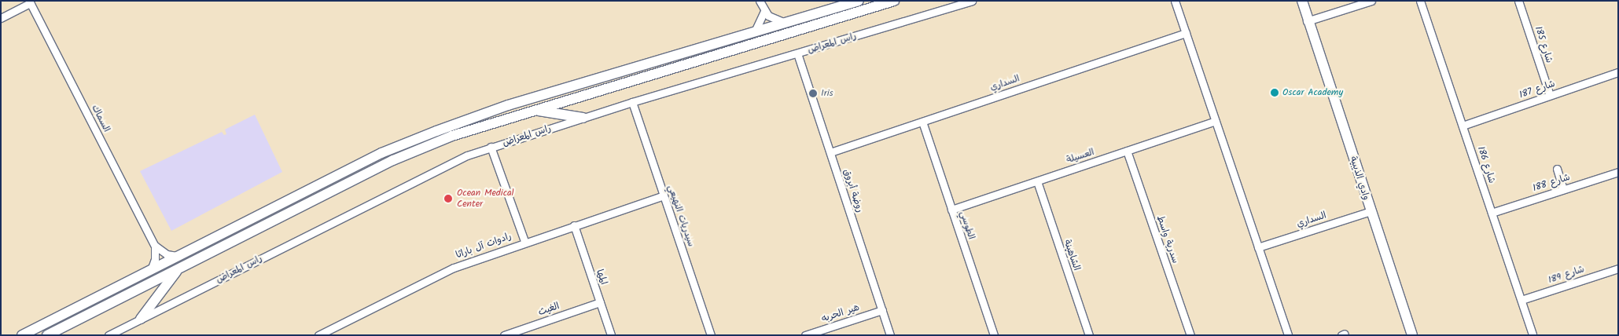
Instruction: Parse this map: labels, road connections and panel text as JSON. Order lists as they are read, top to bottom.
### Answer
{
  "streets": {
    "street": [
      "راس المعراض",
      "شارع 185",
      "السداري",
      "شارع 187",
      "السماك",
      "العسيلة",
      "شارع 186",
      "وادي الذيبية",
      "شارع 188",
      "روضة أبروق",
      "سيدريات النهيعي",
      "الطوسي",
      "سدرية واسط",
      "رادوات آل باراثا",
      "الشاهينة",
      "شارع 189",
      "المها",
      "الغيث",
      "هير الحربه"
    ]
  },
  "crossings": [
    ["راس المعراض", "روضة أبروق"],
    ["راس المعراض", "سيدريات النهيعي"],
    ["شارع 185", "شارع 187"],
    ["السداري", "وادي الذيبية"],
    ["السداري", "روضة أبروق"],
    ["السداري", "الطوسي"],
    ["شارع 187", "شارع 186"],
    ["العسيلة", "الطوسي"],
    ["العسيلة", "سدرية واسط"],
    ["العسيلة", "الشاهينة"],
    ["شارع 186", "شارع 188"],
    ["شارع 186", "شارع 189"],
    ["روضة أبروق", "هير الحربه"],
    ["سيدريات النهيعي", "رادوات آل باراثا"],
    ["رادوات آل باراثا", "المها"],
    ["المها", "الغيث"]
  ],
  "places": ["Oscar Academy", "Iris", "Ocean Medical Center"]
}
